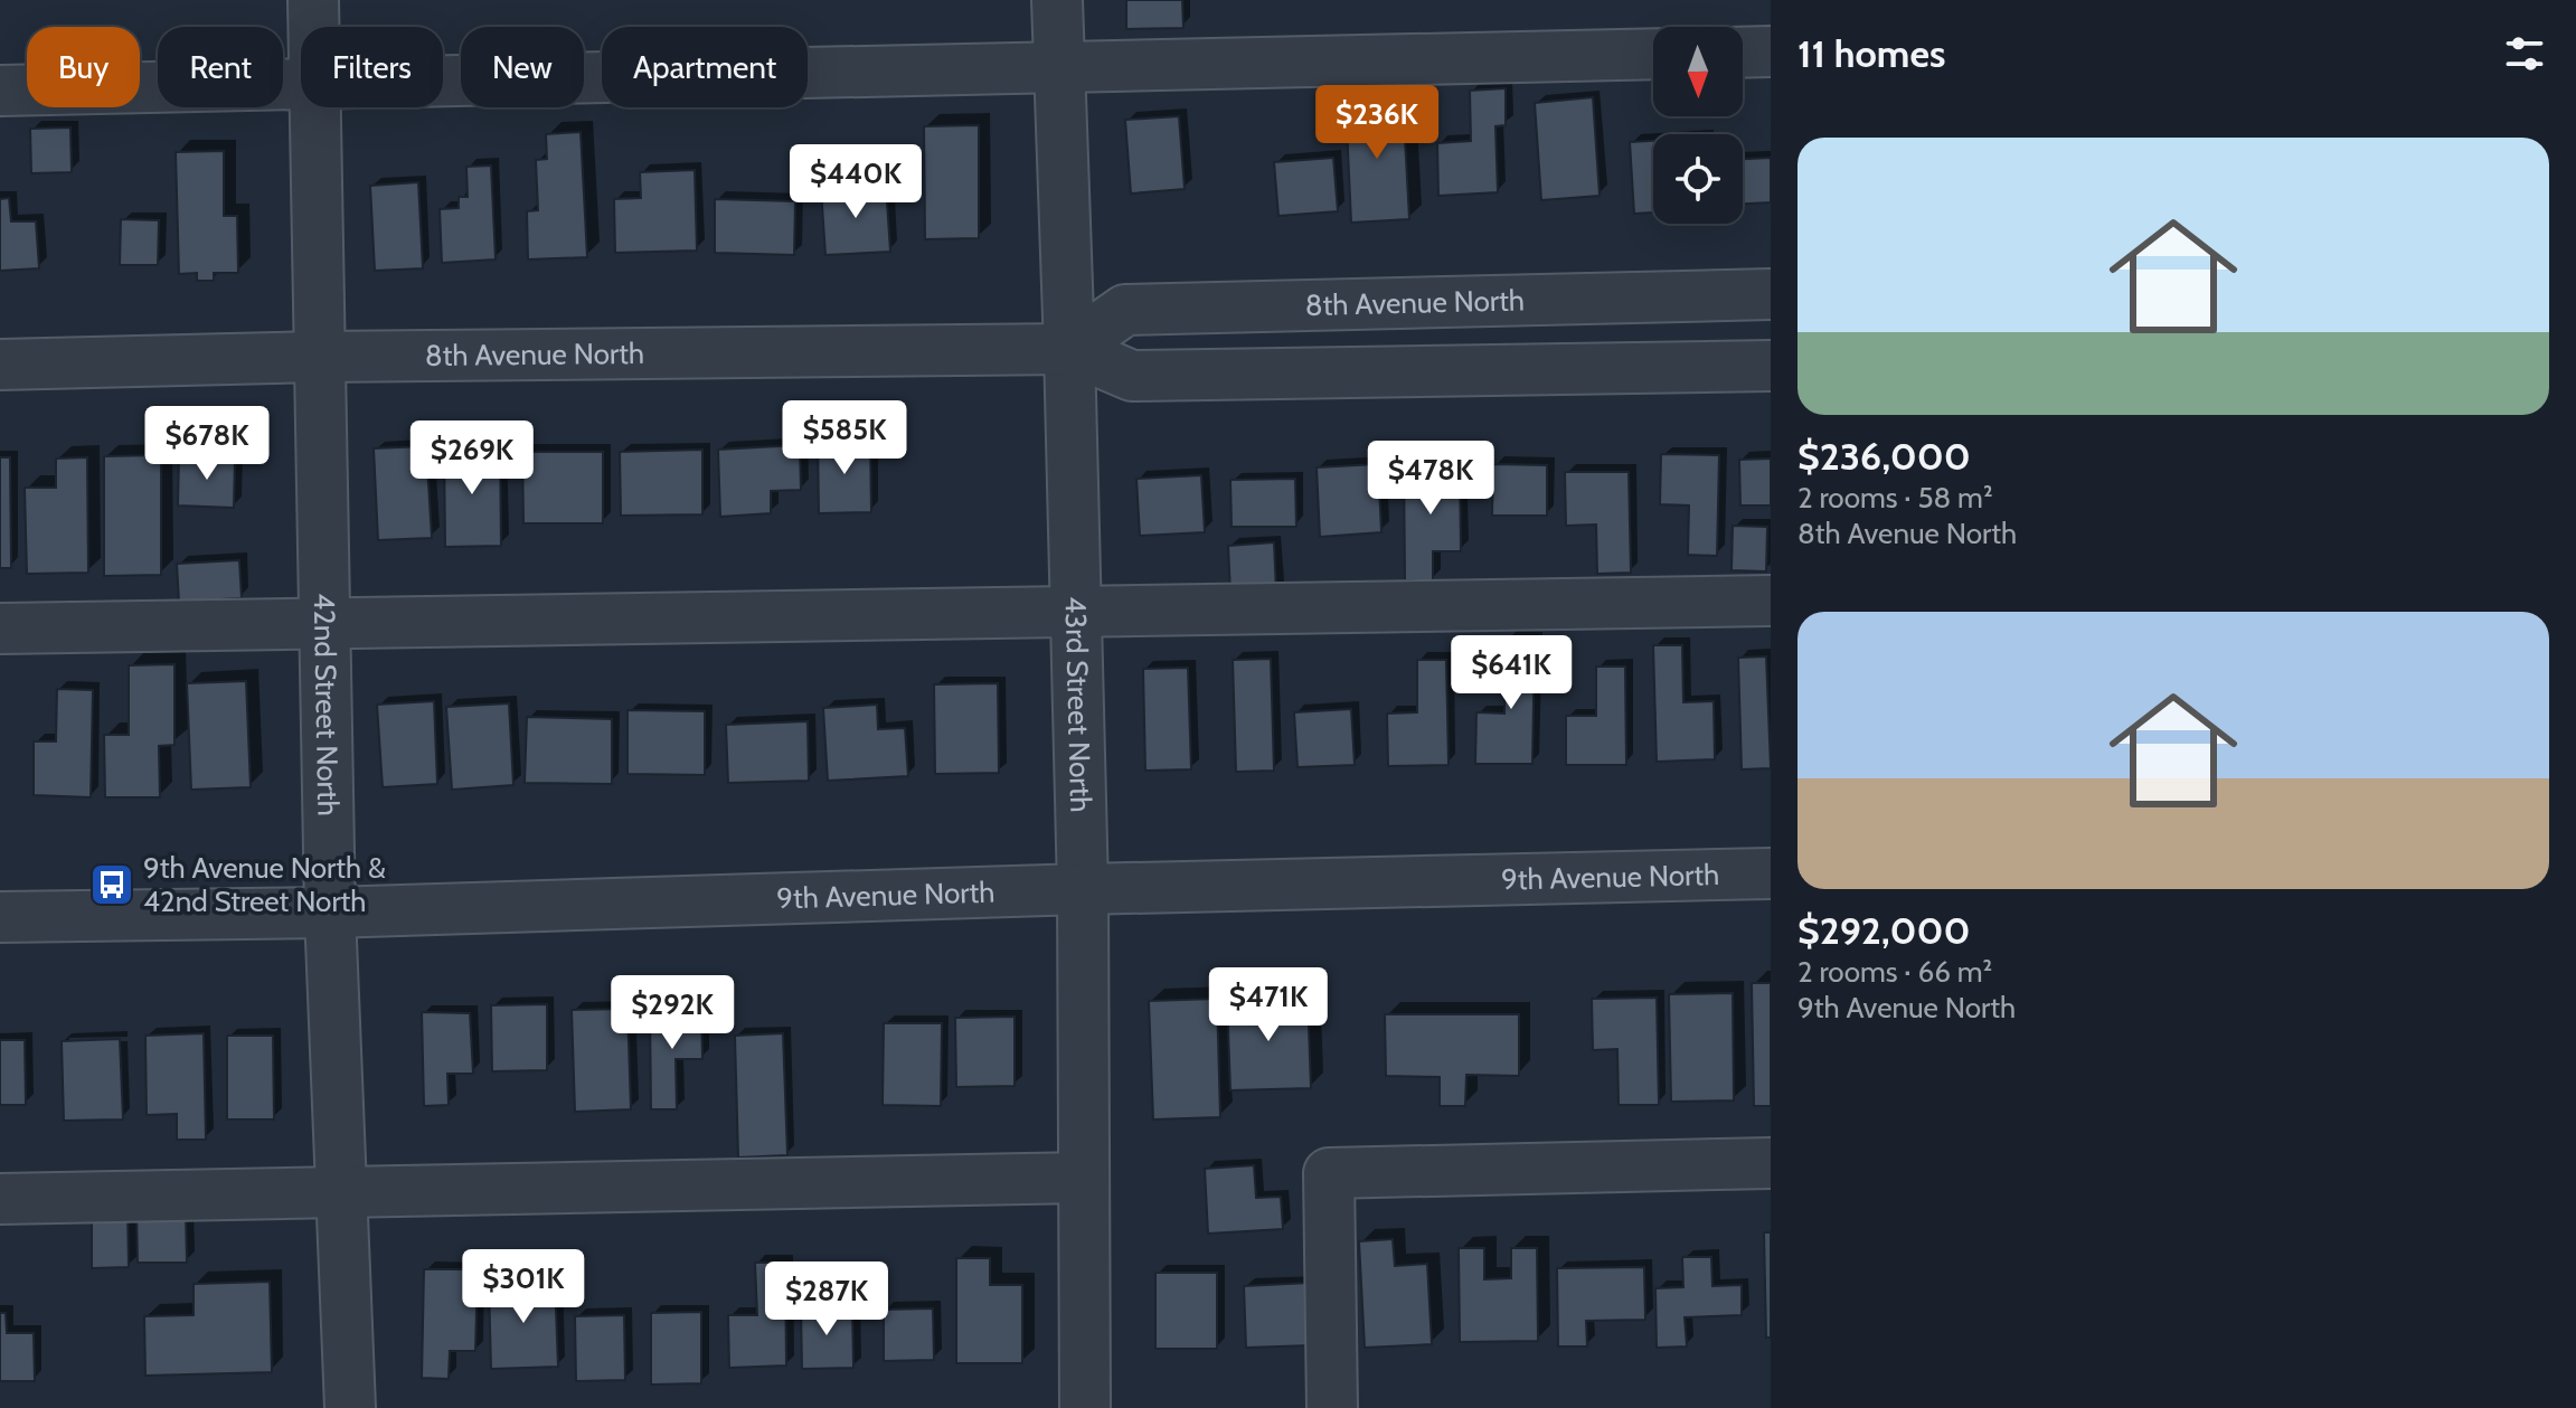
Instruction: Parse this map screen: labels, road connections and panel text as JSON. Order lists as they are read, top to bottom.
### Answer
{
  "streets": {
    "street": [
      "8th Avenue North",
      "43rd Street North",
      "42nd Street North",
      "9th Avenue North"
    ]
  },
  "crossings": [
    ["8th Avenue North", "43rd Street North"],
    ["8th Avenue North", "42nd Street North"],
    ["43rd Street North", "9th Avenue North"],
    ["42nd Street North", "9th Avenue North"]
  ],
  "places": {
    "bus stop": ["9th Avenue North & 42nd Street North"]
  },
  "north": "bottom",
  "page": {
    "heading": "11 homes",
    "chip": [
      "Buy",
      "Rent",
      "Filters",
      "New",
      "Apartment"
    ],
    "price": [
      "$236K",
      "$440K",
      "$585K",
      "$678K",
      "$269K",
      "$478K",
      "$641K",
      "$471K",
      "$292K",
      "$301K",
      "$287K"
    ],
    "list": [
      {
        "name": "$236,000",
        "note": "2 rooms · 58 m² · 8th Avenue North"
      },
      {
        "name": "$292,000",
        "note": "2 rooms · 66 m² · 9th Avenue North"
      }
    ]
  }
}
